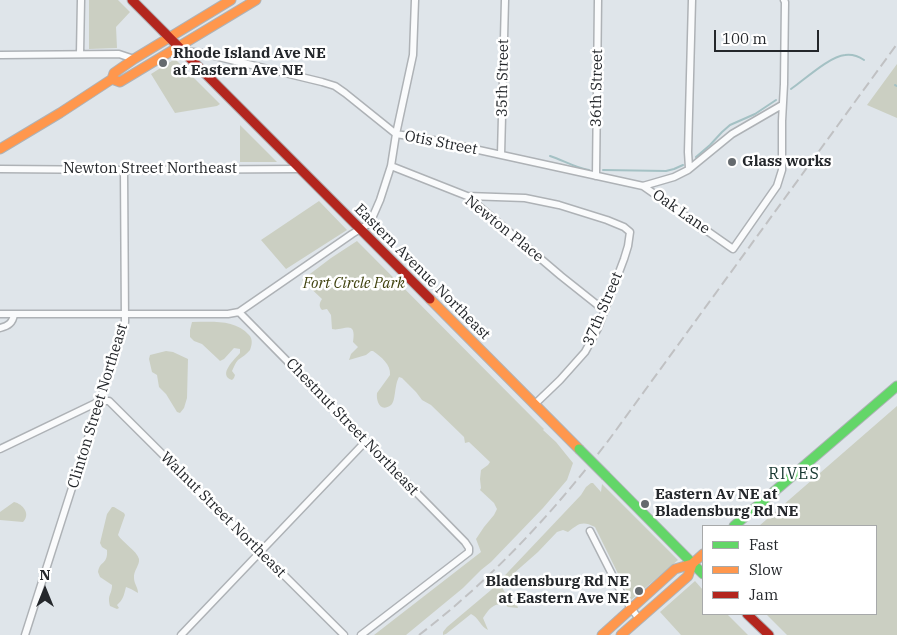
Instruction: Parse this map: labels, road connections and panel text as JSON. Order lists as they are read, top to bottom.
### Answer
{
  "streets": {
    "main road": ["Eastern Avenue Northeast"],
    "street": [
      "35th Street",
      "36th Street",
      "Otis Street",
      "Newton Street Northeast",
      "Oak Lane",
      "Newton Place",
      "37th Street",
      "Clinton Street Northeast",
      "Chestnut Street Northeast",
      "Walnut Street Northeast"
    ]
  },
  "crossings": [
    ["35th Street", "Otis Street"],
    ["36th Street", "Otis Street"],
    ["36th Street", "Oak Lane"],
    ["Otis Street", "Oak Lane"],
    ["Otis Street", "Eastern Avenue Northeast"],
    ["Newton Street Northeast", "Eastern Avenue Northeast"],
    ["Newton Street Northeast", "Clinton Street Northeast"],
    ["Newton Place", "37th Street"],
    ["Eastern Avenue Northeast", "37th Street"],
    ["Clinton Street Northeast", "Walnut Street Northeast"]
  ],
  "districts": ["RIVES"],
  "parks": ["Fort Circle Park"],
  "places": [
    "Rhode Island Ave NE at Eastern Ave NE",
    "Glass works",
    "Eastern Av NE at Bladensburg Rd NE",
    "Bladensburg Rd NE at Eastern Ave NE"
  ],
  "legend": ["Fast", "Slow", "Jam"],
  "scale_bar": "100 m",
  "north": "top"
}
